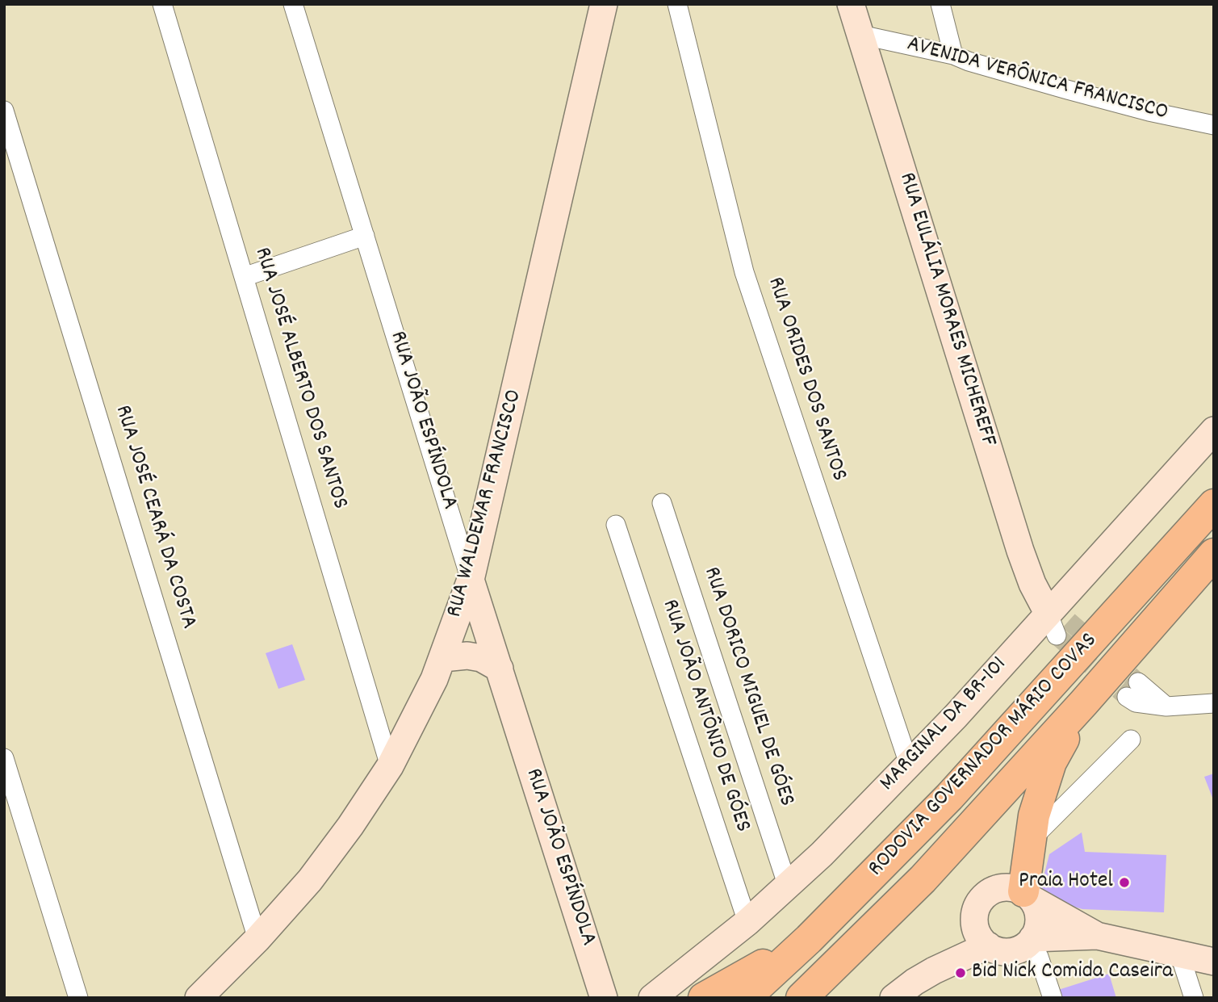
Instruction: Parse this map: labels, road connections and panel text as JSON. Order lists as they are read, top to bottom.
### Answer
{
  "streets": {
    "highway": ["RODOVIA GOVERNADOR MÁRIO COVAS"],
    "street": [
      "AVENIDA VERÔNICA FRANCISCO",
      "RUA EULÁLIA MORAES MICHEREFF",
      "RUA JOSÉ ALBERTO DOS SANTOS",
      "RUA ORIDES DOS SANTOS",
      "RUA JOÃO ESPÍNDOLA",
      "RUA WALDEMAR FRANCISCO",
      "RUA JOSÉ CEARÁ DA COSTA",
      "RUA DORICO MIGUEL DE GÓES",
      "RUA JOÃO ANTÔNIO DE GÓES",
      "MARGINAL DA BR-101"
    ]
  },
  "crossings": [
    ["AVENIDA VERÔNICA FRANCISCO", "RUA EULÁLIA MORAES MICHEREFF"],
    ["RUA EULÁLIA MORAES MICHEREFF", "MARGINAL DA BR-101"],
    ["RUA JOSÉ ALBERTO DOS SANTOS", "RUA WALDEMAR FRANCISCO"],
    ["RUA ORIDES DOS SANTOS", "MARGINAL DA BR-101"],
    ["RUA JOÃO ESPÍNDOLA", "RUA WALDEMAR FRANCISCO"],
    ["RUA WALDEMAR FRANCISCO", "RUA JOSÉ CEARÁ DA COSTA"],
    ["RUA DORICO MIGUEL DE GÓES", "MARGINAL DA BR-101"],
    ["RUA JOÃO ANTÔNIO DE GÓES", "MARGINAL DA BR-101"]
  ],
  "places": ["Praia Hotel", "Bid Nick Comida Caseira"]
}
